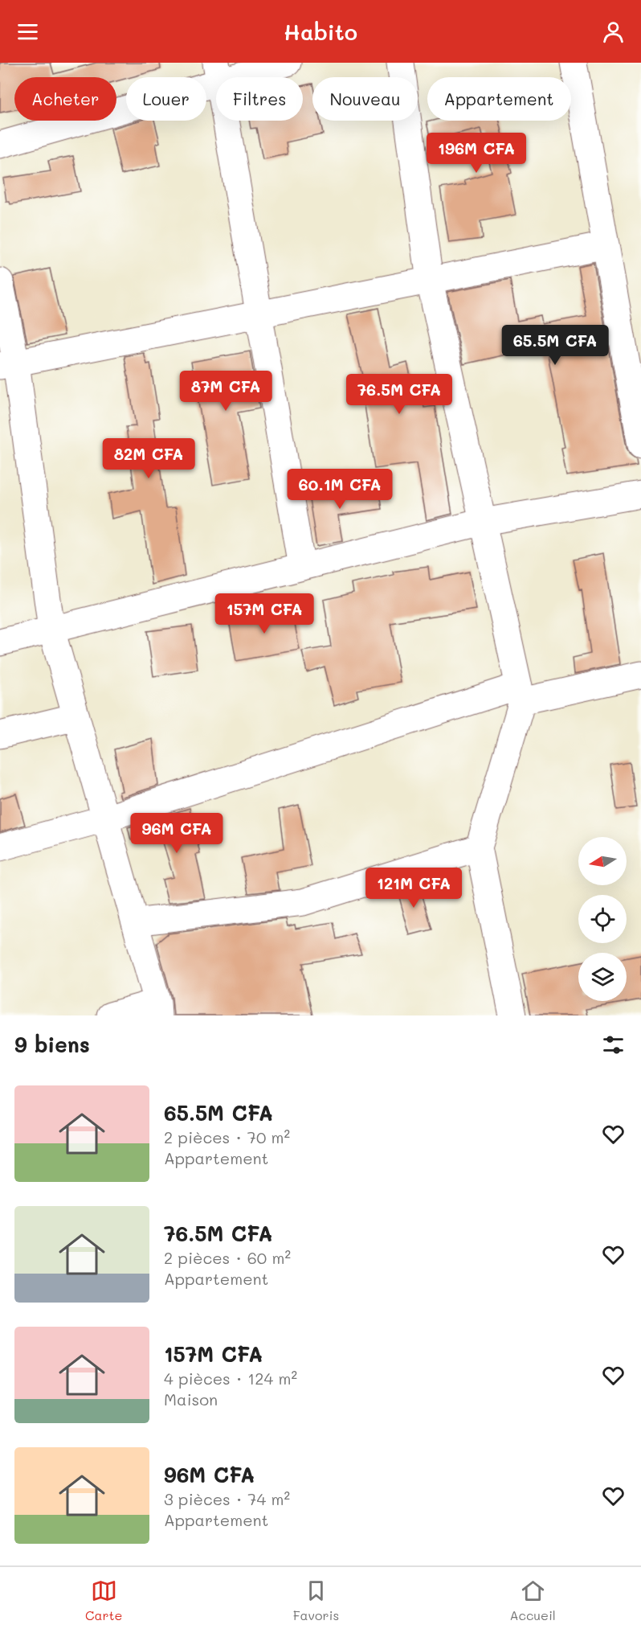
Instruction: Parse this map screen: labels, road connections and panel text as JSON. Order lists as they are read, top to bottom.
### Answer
{
  "north": "left",
  "page": {
    "header": "Habito",
    "chip": [
      "Acheter",
      "Louer",
      "Filtres",
      "Nouveau",
      "Appartement"
    ],
    "price": [
      "196M CFA",
      "65.5M CFA",
      "87M CFA",
      "76.5M CFA",
      "82M CFA",
      "60.1M CFA",
      "157M CFA",
      "96M CFA",
      "121M CFA"
    ],
    "heading": "9 biens",
    "list": [
      {
        "name": "65.5M CFA",
        "note": "2 pièces · 70 m² · Appartement"
      },
      {
        "name": "76.5M CFA",
        "note": "2 pièces · 60 m² · Appartement"
      },
      {
        "name": "157M CFA",
        "note": "4 pièces · 124 m² · Maison"
      },
      {
        "name": "96M CFA",
        "note": "3 pièces · 74 m² · Appartement"
      }
    ],
    "tabs": ["Carte", "Favoris", "Accueil"]
  }
}
